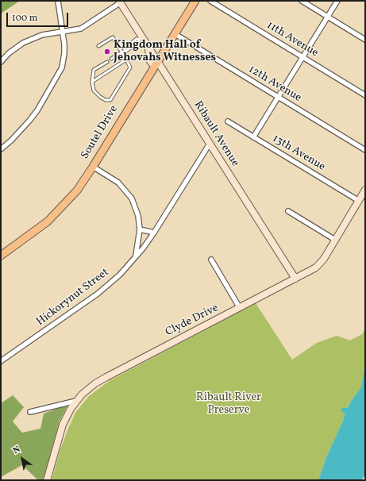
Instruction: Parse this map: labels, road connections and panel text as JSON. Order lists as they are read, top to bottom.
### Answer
{
  "streets": {
    "main road": ["Soutel Drive"],
    "street": [
      "11th Avenue",
      "12th Avenue",
      "Ribault Avenue",
      "13th Avenue",
      "Hickorynut Street",
      "Clyde Drive"
    ]
  },
  "crossings": [
    ["12th Avenue", "Soutel Drive"],
    ["Soutel Drive", "Ribault Avenue"],
    ["Ribault Avenue", "Hickorynut Street"],
    ["Ribault Avenue", "Clyde Drive"],
    ["13th Avenue", "Clyde Drive"]
  ],
  "parks": ["Ribault River Preserve"],
  "places": ["Kingdom Hall of Jehovahs Witnesses"],
  "scale_bar": "100 m",
  "north": "top left"
}
